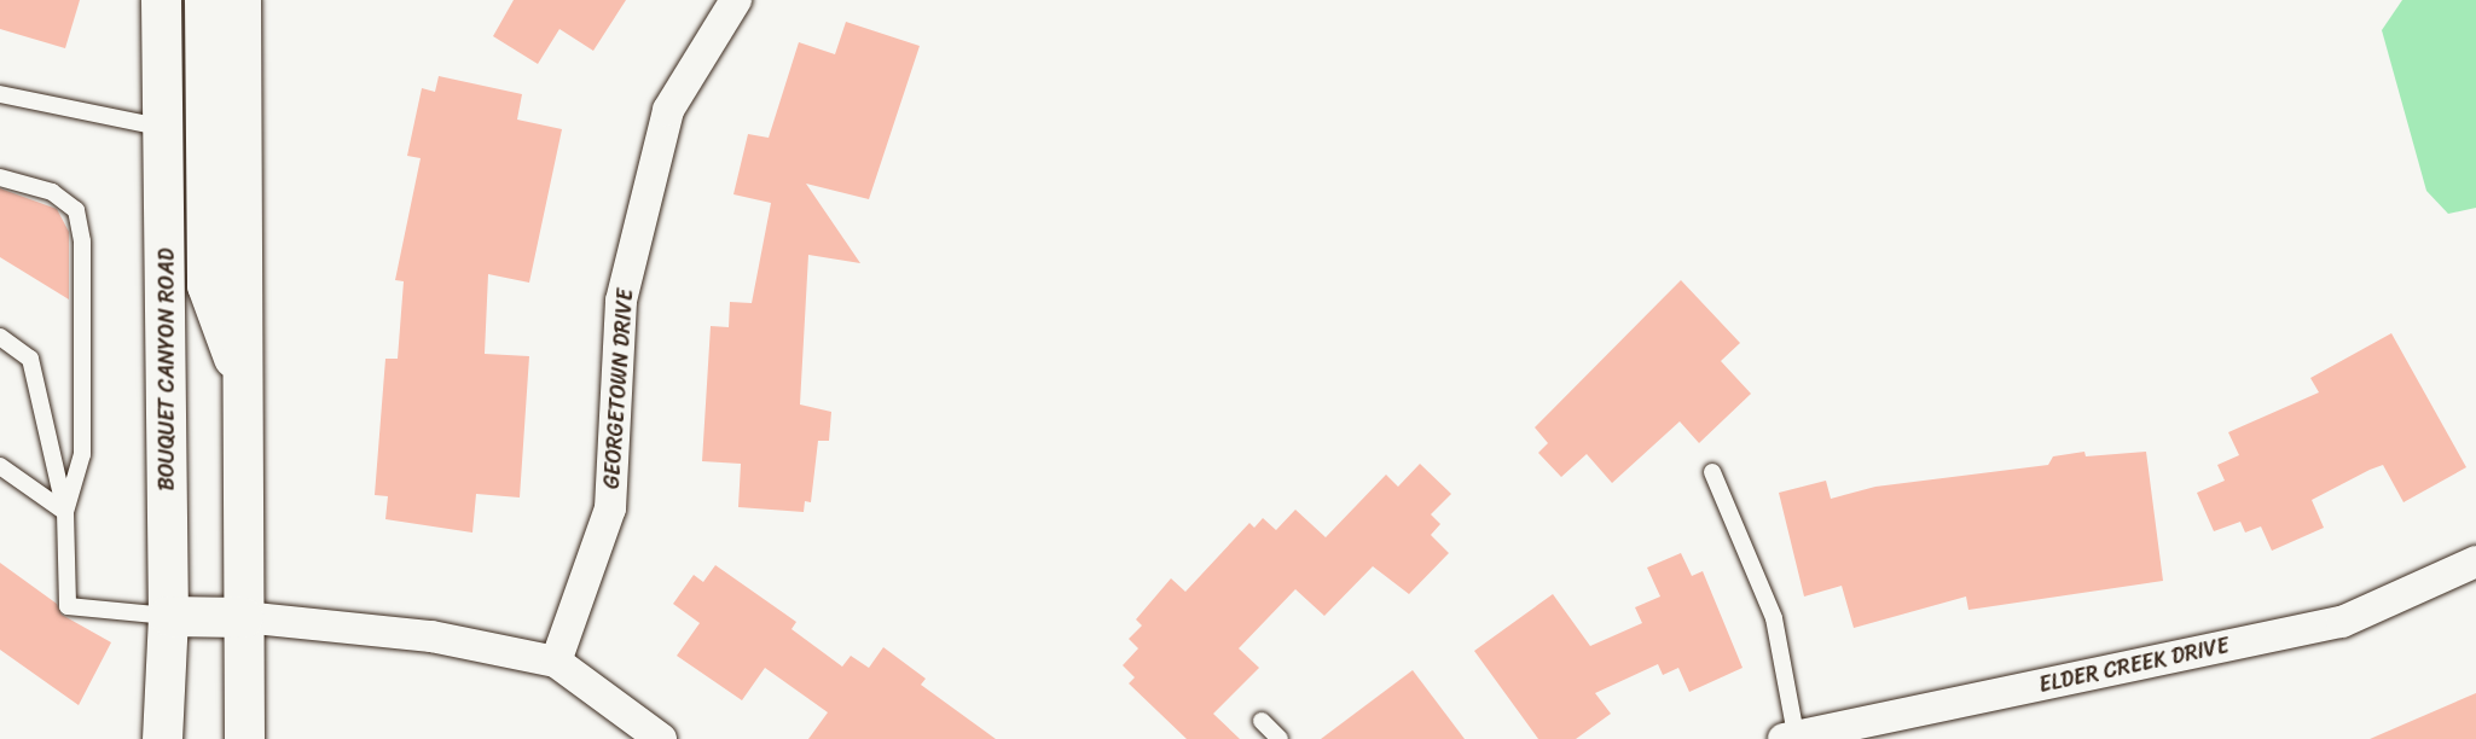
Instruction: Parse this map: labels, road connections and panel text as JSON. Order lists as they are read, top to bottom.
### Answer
{
  "streets": {
    "main road": ["BOUQUET CANYON ROAD"],
    "street": ["GEORGETOWN DRIVE", "ELDER CREEK DRIVE"]
  }
}
